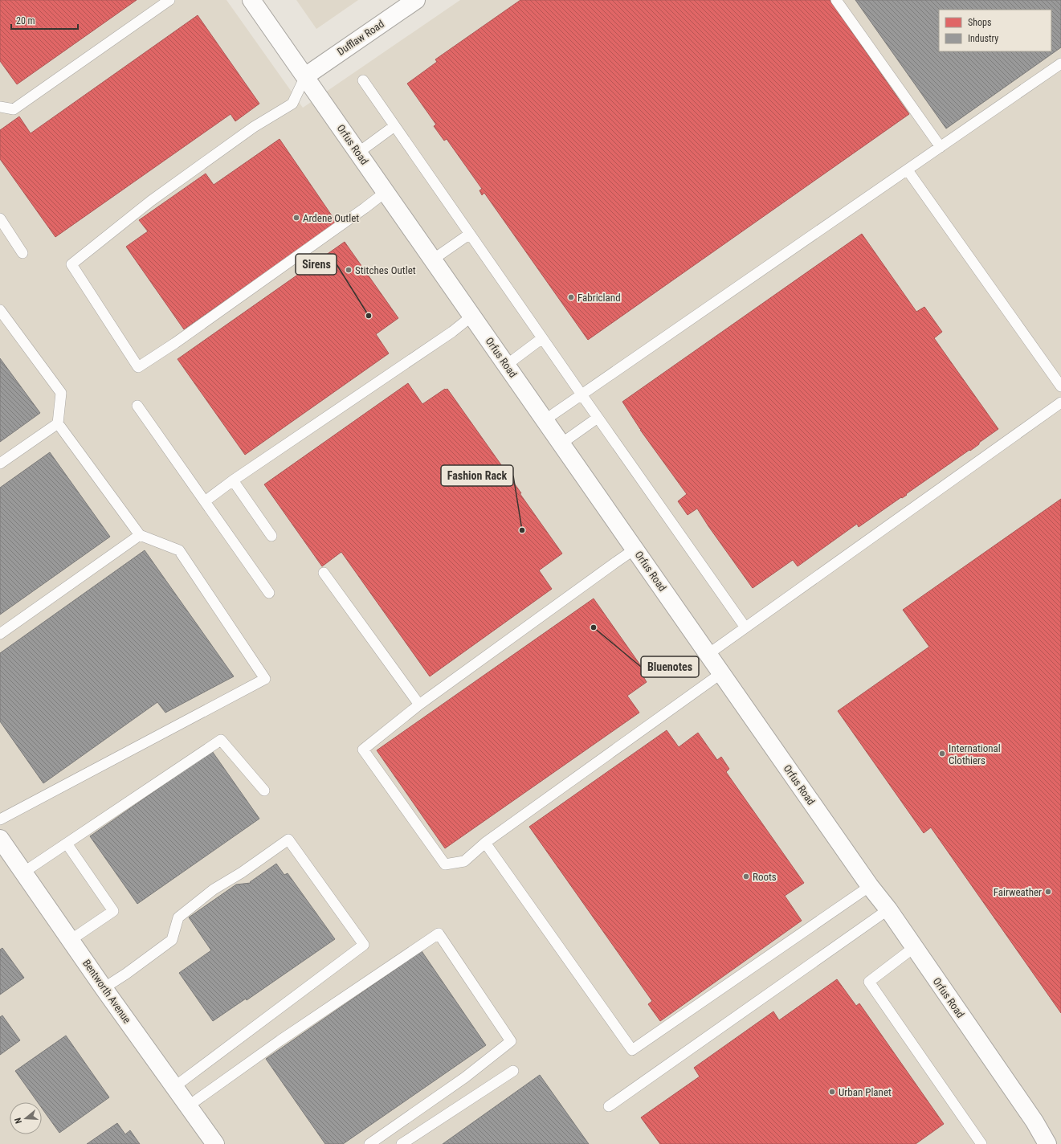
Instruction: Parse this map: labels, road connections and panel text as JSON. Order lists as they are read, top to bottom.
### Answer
{
  "streets": {
    "street": ["Dufflaw Road", "Orfus Road", "Bentworth Avenue"]
  },
  "crossings": [
    ["Dufflaw Road", "Orfus Road"]
  ],
  "places": [
    "Ardene Outlet",
    "Stitches Outlet",
    "Fabricland",
    "Sirens",
    "Fashion Rack",
    "Bluenotes",
    "International Clothiers",
    "Roots",
    "Fairweather",
    "Urban Planet"
  ],
  "legend": ["Shops", "Industry"],
  "scale_bar": "20 m",
  "north": "left"
}
